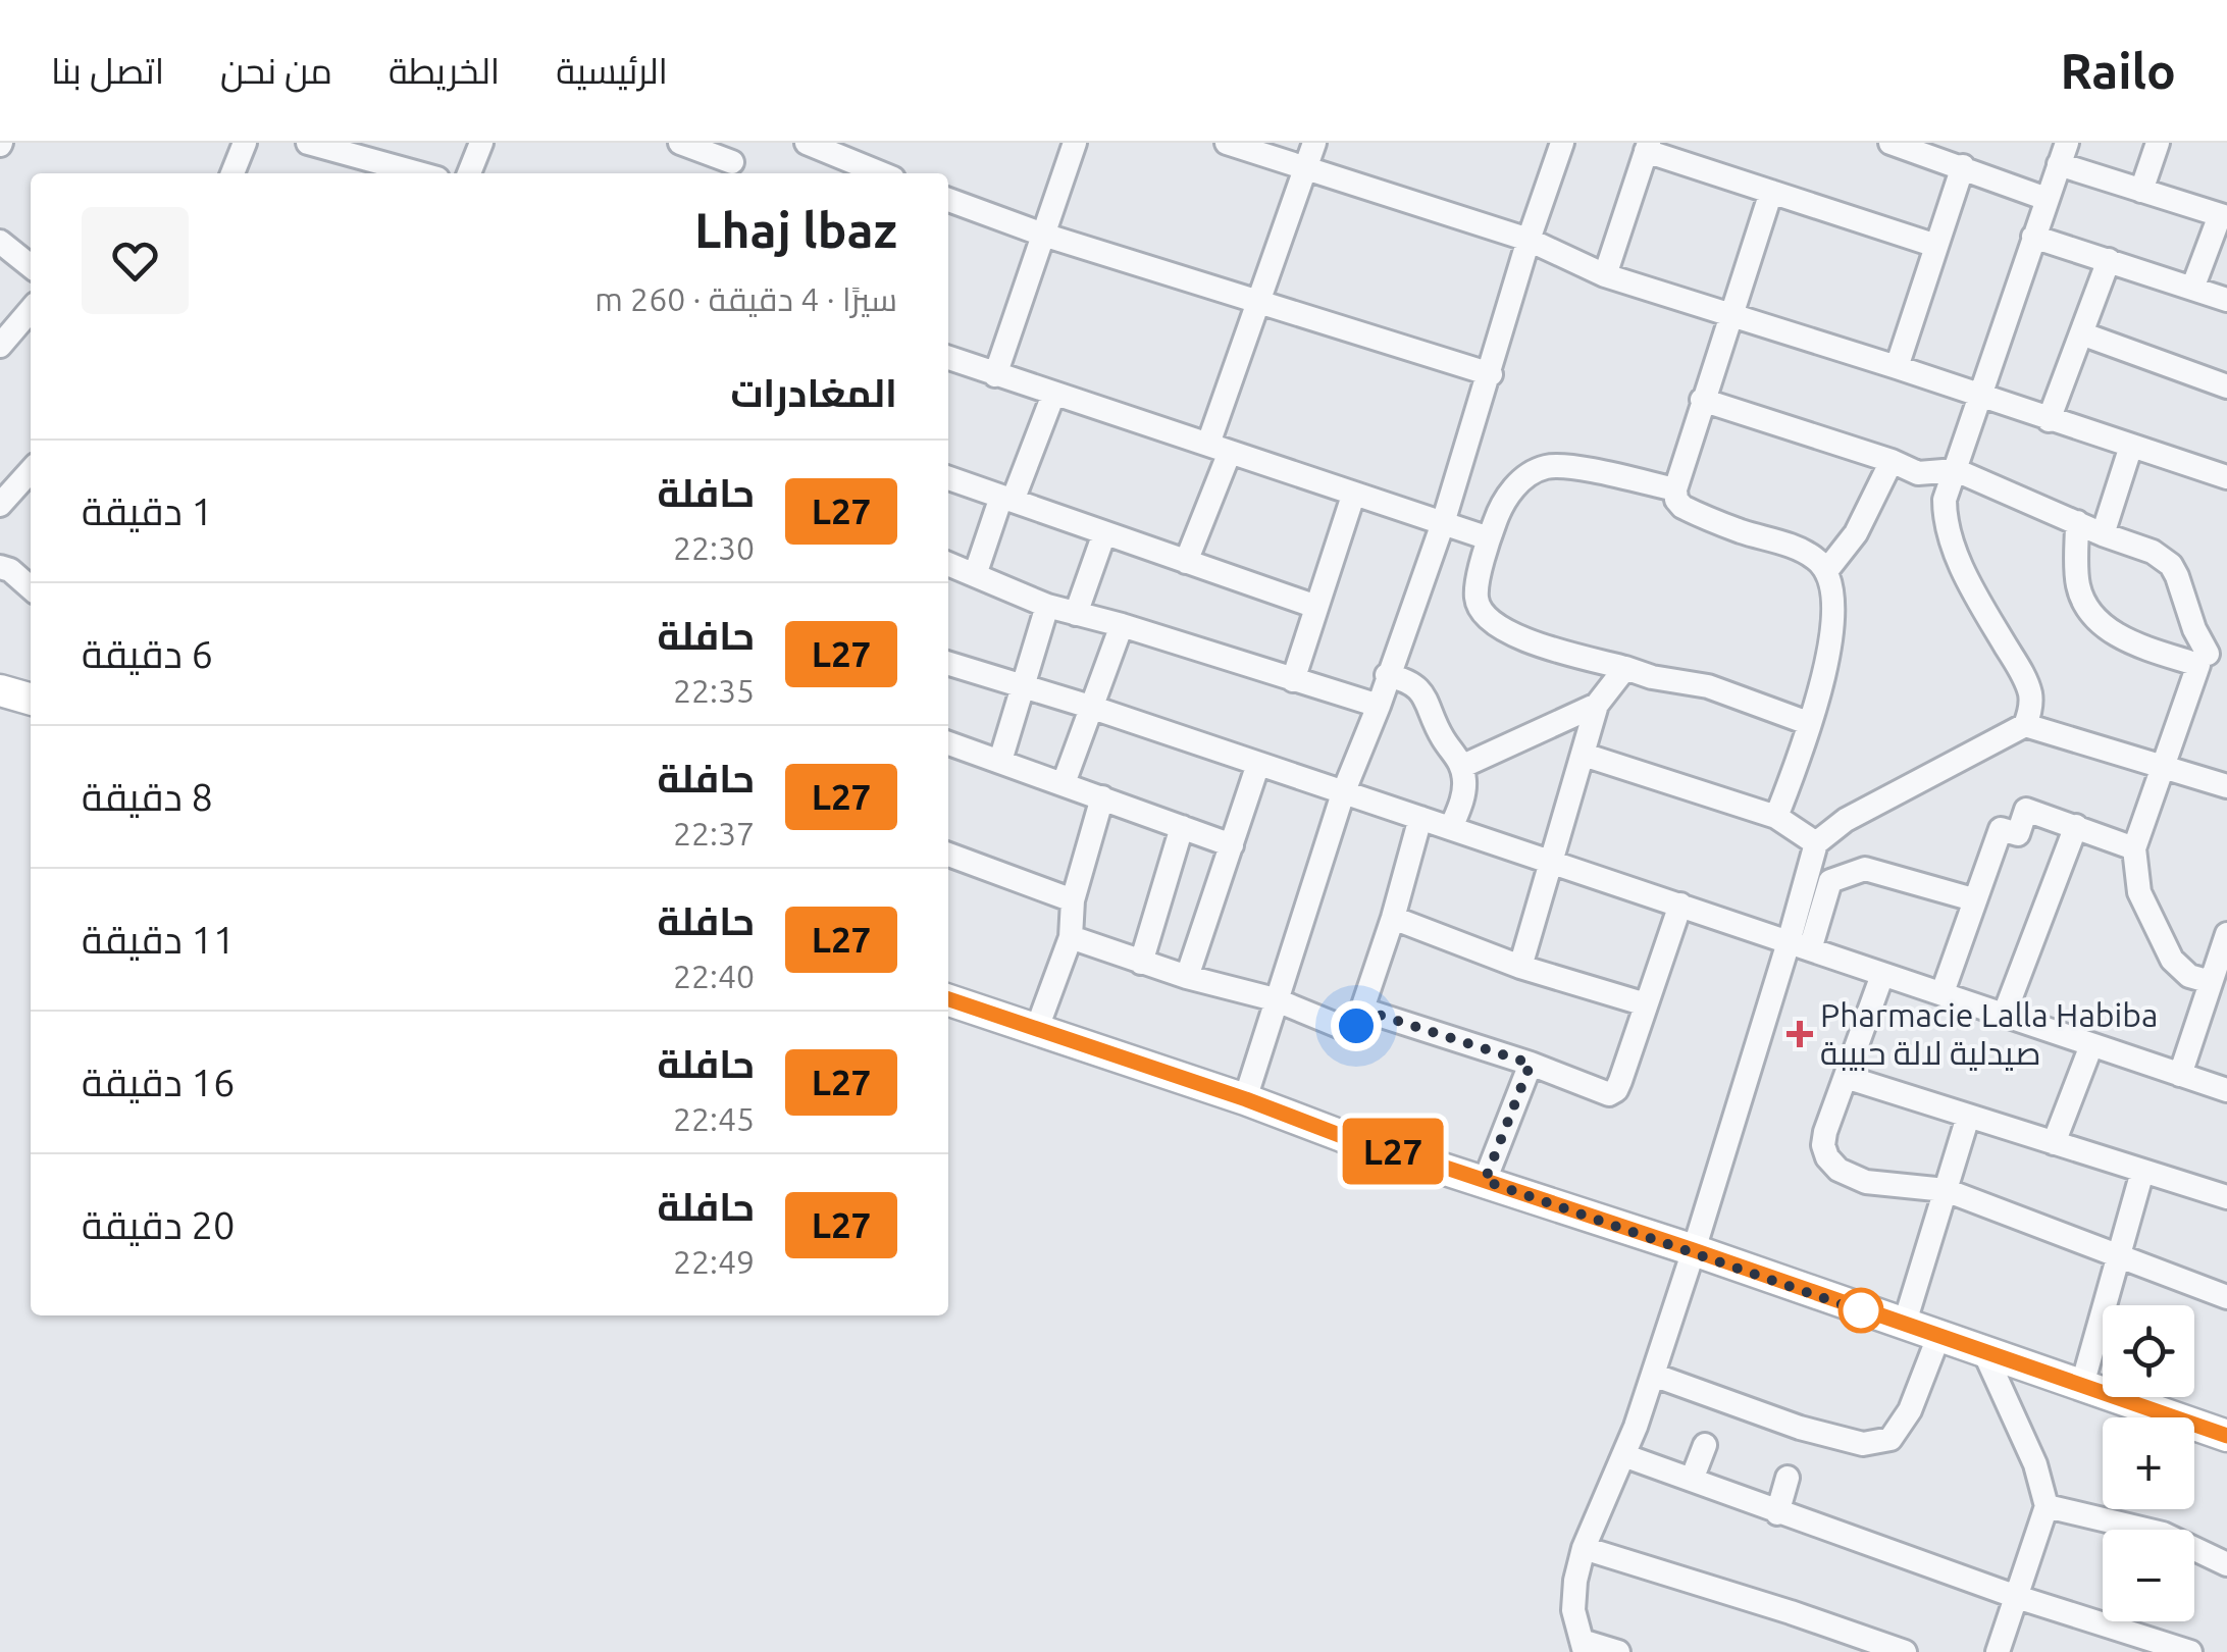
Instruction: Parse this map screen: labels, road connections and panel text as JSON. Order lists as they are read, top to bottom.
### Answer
{
  "places": {
    "health": ["Pharmacie Lalla Habiba صيدلية لالة حبيبة"]
  },
  "lines": ["bus line L27"],
  "page": {
    "header": "Railo",
    "nav": [
      "الرئيسية",
      "الخريطة",
      "من نحن",
      "اتصل بنا"
    ],
    "on_map": "L27",
    "heading": [
      ["Lhaj lbaz", "سيرًا · 4 دقيقة · 260 m"],
      "المغادرات"
    ],
    "list": [
      {
        "mark": "L27",
        "name": "حافلة",
        "note": "22:30",
        "value": "1 دقيقة"
      },
      {
        "mark": "L27",
        "name": "حافلة",
        "note": "22:35",
        "value": "6 دقيقة"
      },
      {
        "mark": "L27",
        "name": "حافلة",
        "note": "22:37",
        "value": "8 دقيقة"
      },
      {
        "mark": "L27",
        "name": "حافلة",
        "note": "22:40",
        "value": "11 دقيقة"
      },
      {
        "mark": "L27",
        "name": "حافلة",
        "note": "22:45",
        "value": "16 دقيقة"
      },
      {
        "mark": "L27",
        "name": "حافلة",
        "note": "22:49",
        "value": "20 دقيقة"
      }
    ],
    "map_buttons": ["+", "−"]
  }
}
